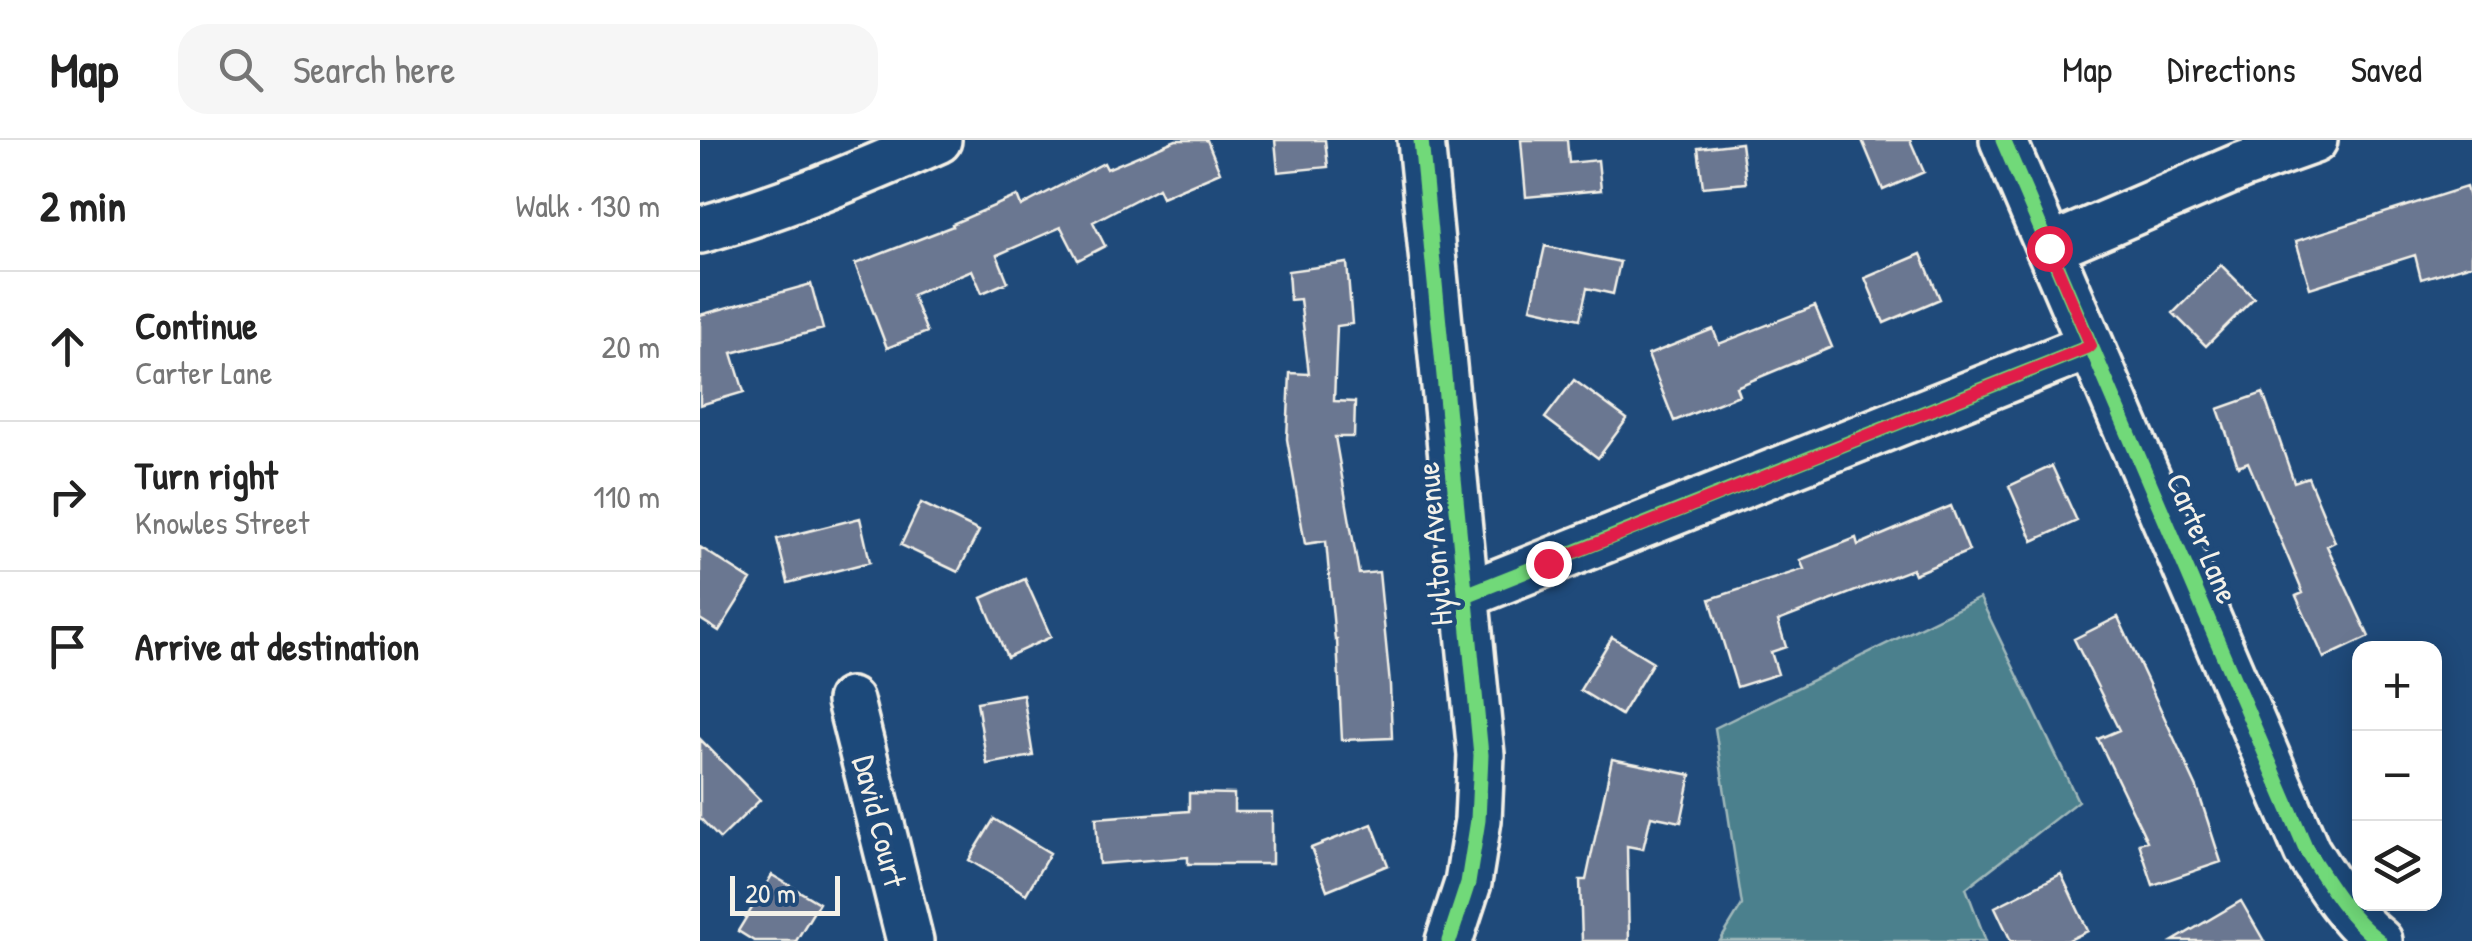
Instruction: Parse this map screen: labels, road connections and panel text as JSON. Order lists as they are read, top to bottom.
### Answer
{
  "streets": {
    "street": ["Carter Lane", "Hylton Avenue", "David Court"]
  },
  "scale_bar": "20 m",
  "page": {
    "header": "Map",
    "search": "Search here",
    "nav": ["Map", "Directions", "Saved"],
    "heading": ["2 min", "Walk · 130 m"],
    "list": [
      ["Continue", "Carter Lane", "20 m"],
      ["Turn right", "Knowles Street", "110 m"],
      "Arrive at destination"
    ],
    "map_buttons": ["+", "−"],
    "scale": "20 m"
  }
}
